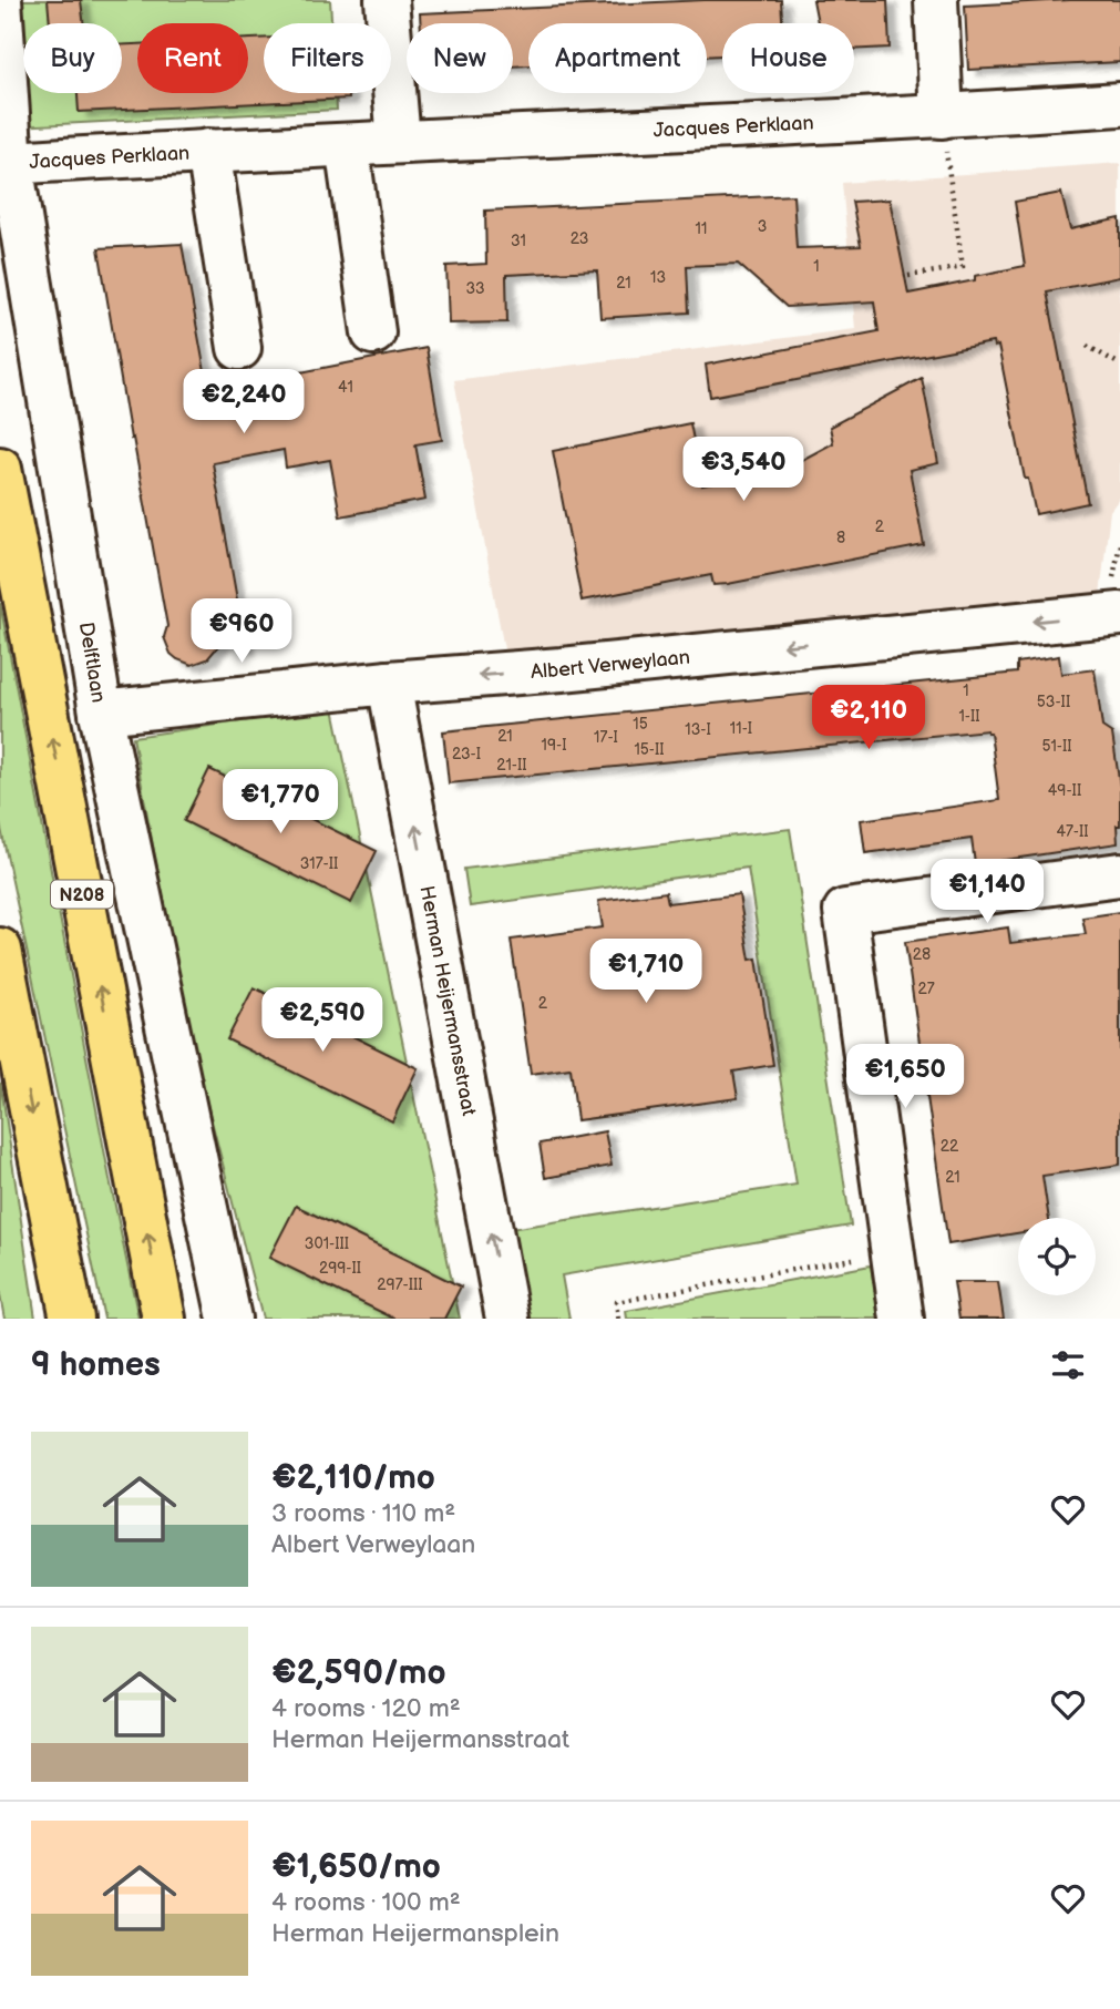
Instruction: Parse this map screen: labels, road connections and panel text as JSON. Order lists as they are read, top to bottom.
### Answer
{
  "streets": {
    "main road": ["N208"],
    "street": [
      "Jacques Perklaan",
      "Delftlaan",
      "Albert Verweylaan",
      "Herman Heijermansstraat"
    ]
  },
  "crossings": [
    ["Jacques Perklaan", "Delftlaan"],
    ["Delftlaan", "Albert Verweylaan"],
    ["Albert Verweylaan", "Herman Heijermansstraat"]
  ],
  "one_way": ["Albert Verweylaan", "Herman Heijermansstraat"],
  "house_numbers": [
    "3",
    "11",
    "23",
    "31",
    "1",
    "13",
    "21",
    "33",
    "41",
    "2",
    "8",
    "1",
    "53-II",
    "1-II",
    "15",
    "11-I",
    "13-I",
    "21",
    "17-I",
    "19-I",
    "51-II",
    "15-II",
    "23-I",
    "21-II",
    "49-II",
    "47-II",
    "317-II",
    "28",
    "27",
    "2",
    "22",
    "21",
    "301-III",
    "299-II",
    "297-III"
  ],
  "page": {
    "chip": [
      "Buy",
      "Rent",
      "Filters",
      "New",
      "Apartment",
      "House"
    ],
    "price": [
      "€2,240",
      "€3,540",
      "€960",
      "€2,110",
      "€1,770",
      "€1,140",
      "€1,710",
      "€2,590",
      "€1,650"
    ],
    "heading": "9 homes",
    "list": [
      {
        "name": "€2,110/mo",
        "note": "3 rooms · 110 m² · Albert Verweylaan"
      },
      {
        "name": "€2,590/mo",
        "note": "4 rooms · 120 m² · Herman Heijermansstraat"
      },
      {
        "name": "€1,650/mo",
        "note": "4 rooms · 100 m² · Herman Heijermansplein"
      }
    ]
  }
}
